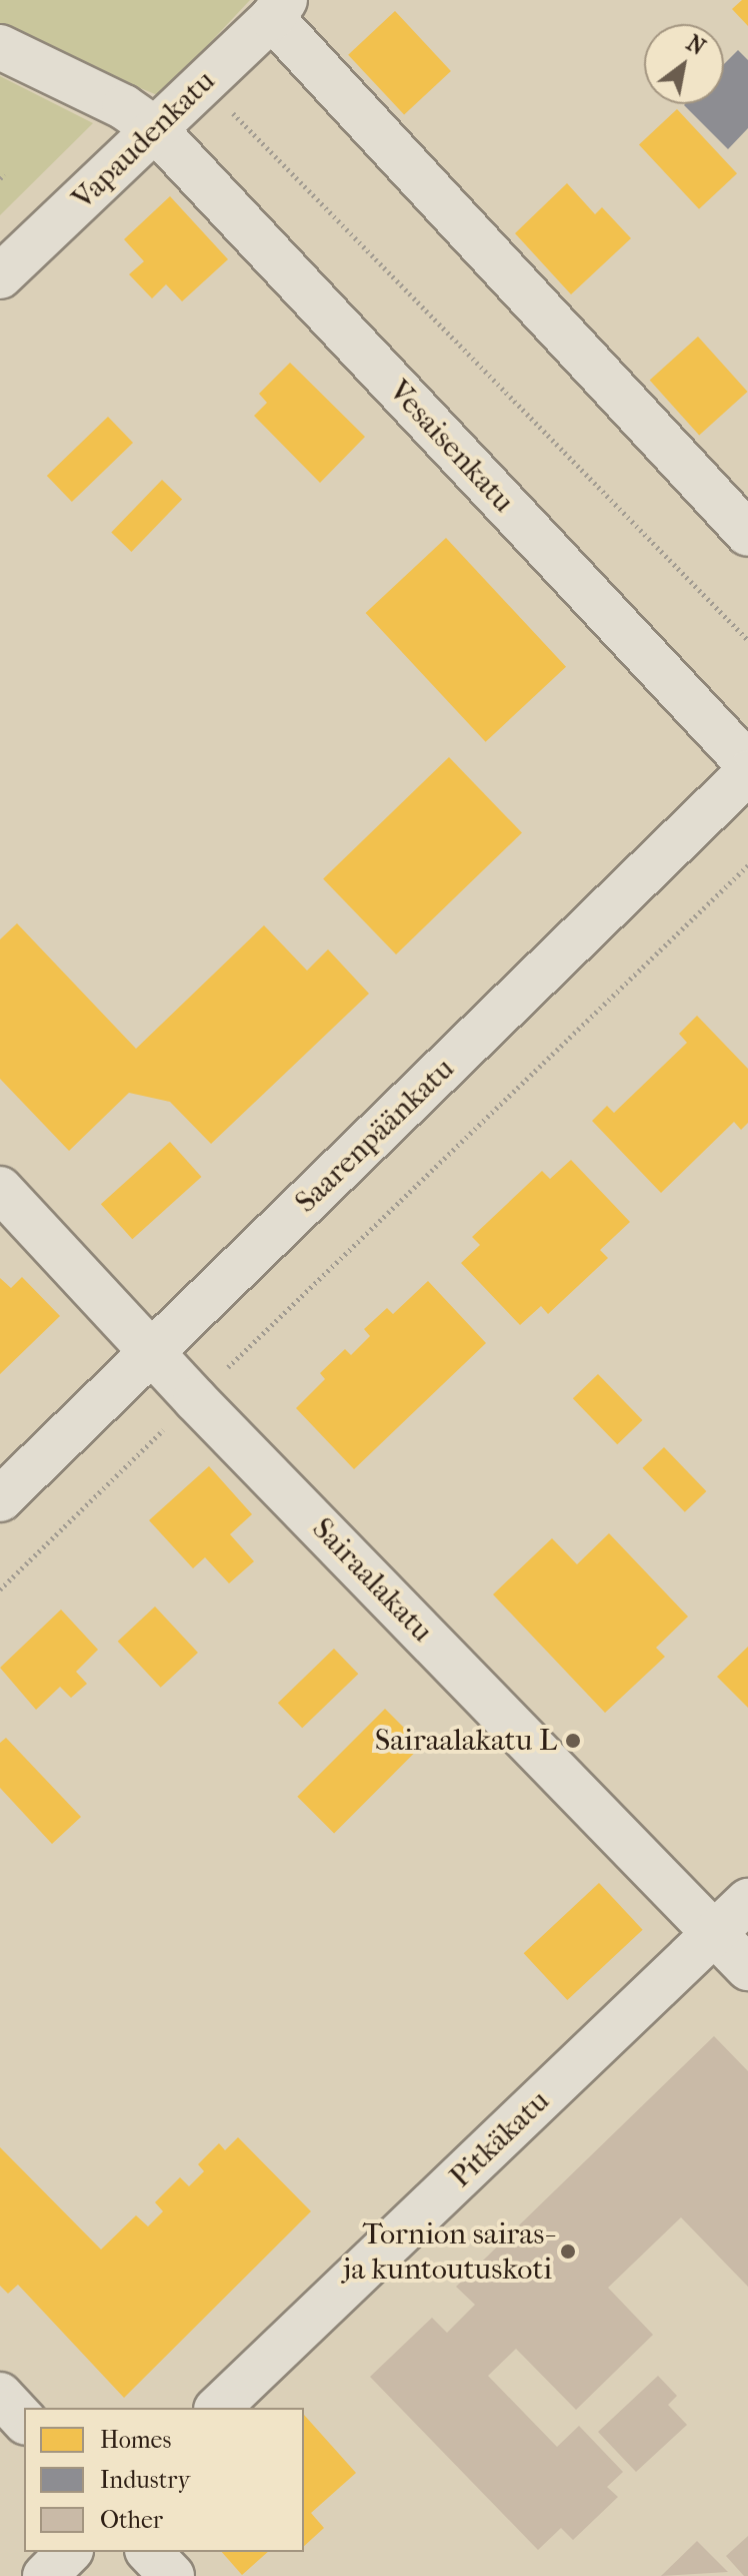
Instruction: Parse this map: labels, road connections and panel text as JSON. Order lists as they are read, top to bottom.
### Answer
{
  "streets": {
    "street": [
      "Vapaudenkatu",
      "Vesaisenkatu",
      "Saarenpäänkatu",
      "Sairaalakatu",
      "Pitkäkatu"
    ]
  },
  "crossings": [
    ["Vapaudenkatu", "Vesaisenkatu"],
    ["Saarenpäänkatu", "Sairaalakatu"],
    ["Sairaalakatu", "Pitkäkatu"]
  ],
  "places": ["Sairaalakatu L", "Tornion sairas- ja kuntoutuskoti"],
  "legend": ["Homes", "Industry", "Other"],
  "north": "top right"
}
